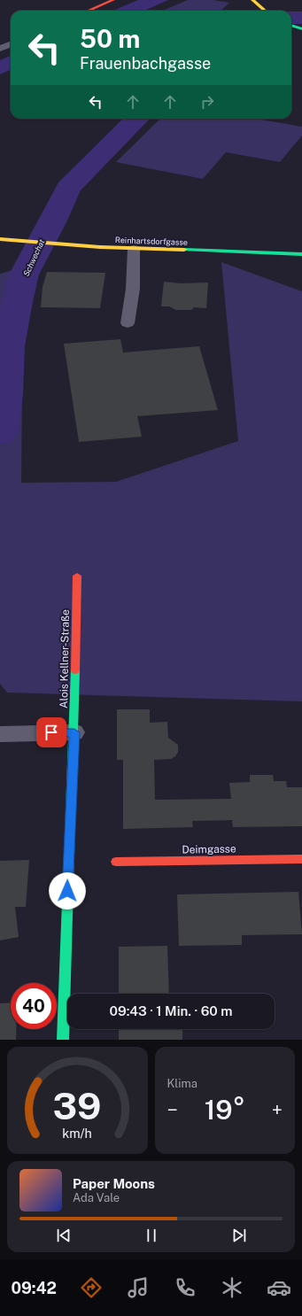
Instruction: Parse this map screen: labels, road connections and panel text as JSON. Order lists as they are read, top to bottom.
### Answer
{
  "streets": {
    "street": ["Reinhartsdorfgasse", "Alois Kellner-Straße", "Deimgasse"]
  },
  "water": ["Schwechat"],
  "page": {
    "turn": ["50 m", "Frauenbachgasse"],
    "limit": "40",
    "trip": "09:43 · 1 Min. · 60 m",
    "tile": "Klima",
    "heat": ["−", "19°", "+"],
    "song": ["Paper Moons", "Ada Vale"],
    "tabs": "09:42",
    "gauge": ["39", "km/h"]
  }
}
